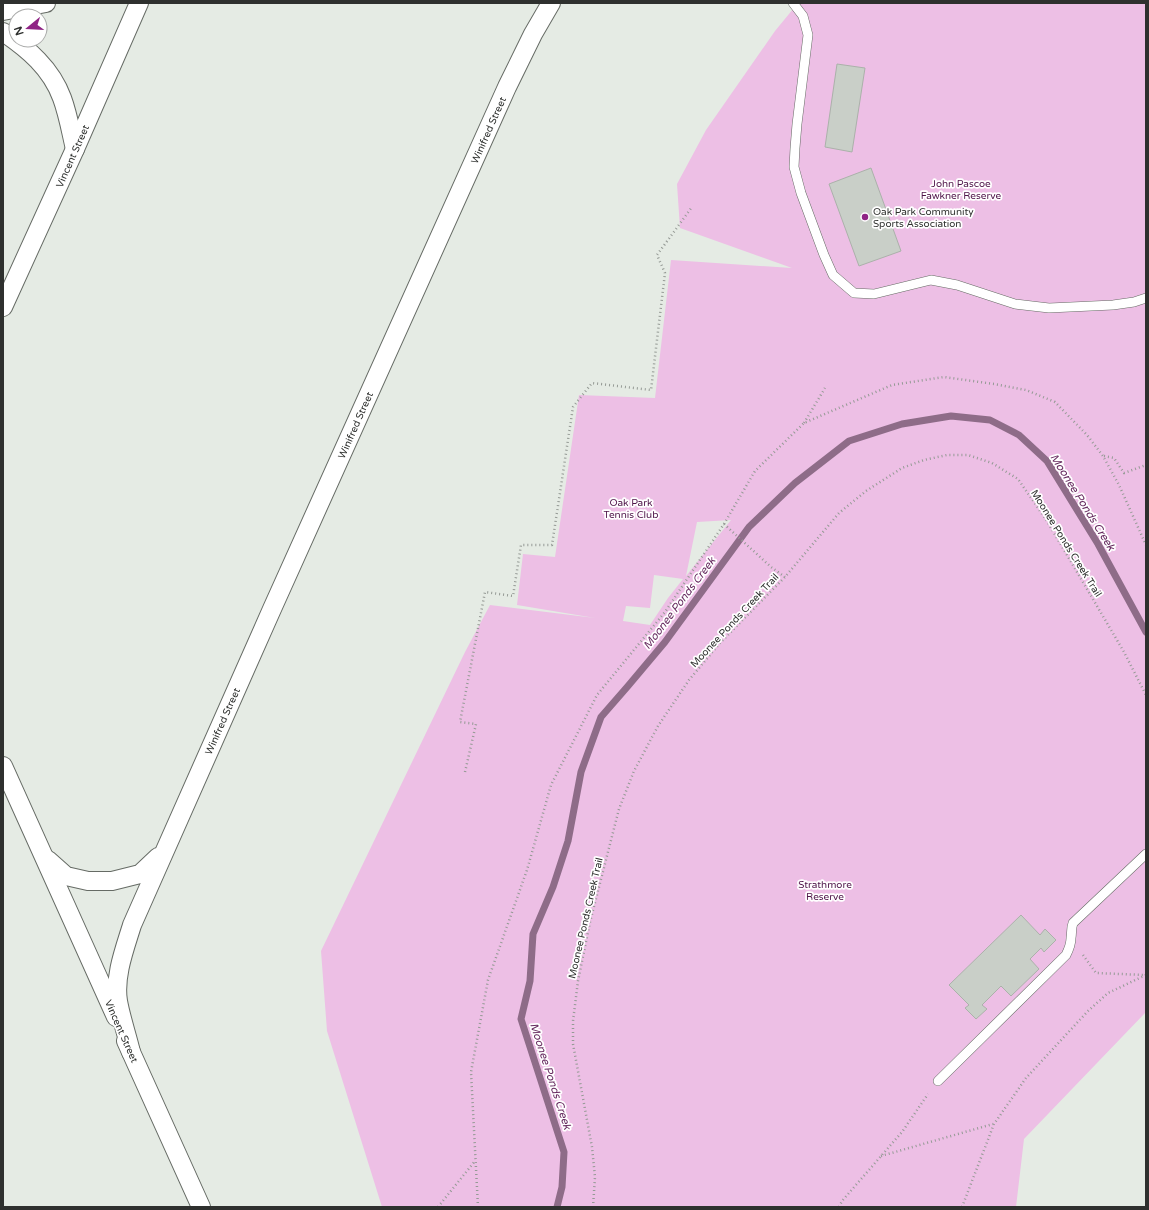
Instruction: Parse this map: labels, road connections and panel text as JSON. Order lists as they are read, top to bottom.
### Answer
{
  "streets": {
    "street": ["Winifred Street", "Vincent Street"],
    "path": ["Moonee Ponds Creek Trail"]
  },
  "crossings": [
    ["Winifred Street", "Vincent Street"]
  ],
  "water": ["Moonee Ponds Creek"],
  "parks": ["John Pascoe Fawkner Reserve", "Oak Park Tennis Club", "Strathmore Reserve"],
  "places": ["Oak Park Community Sports Association"],
  "north": "left"
}
